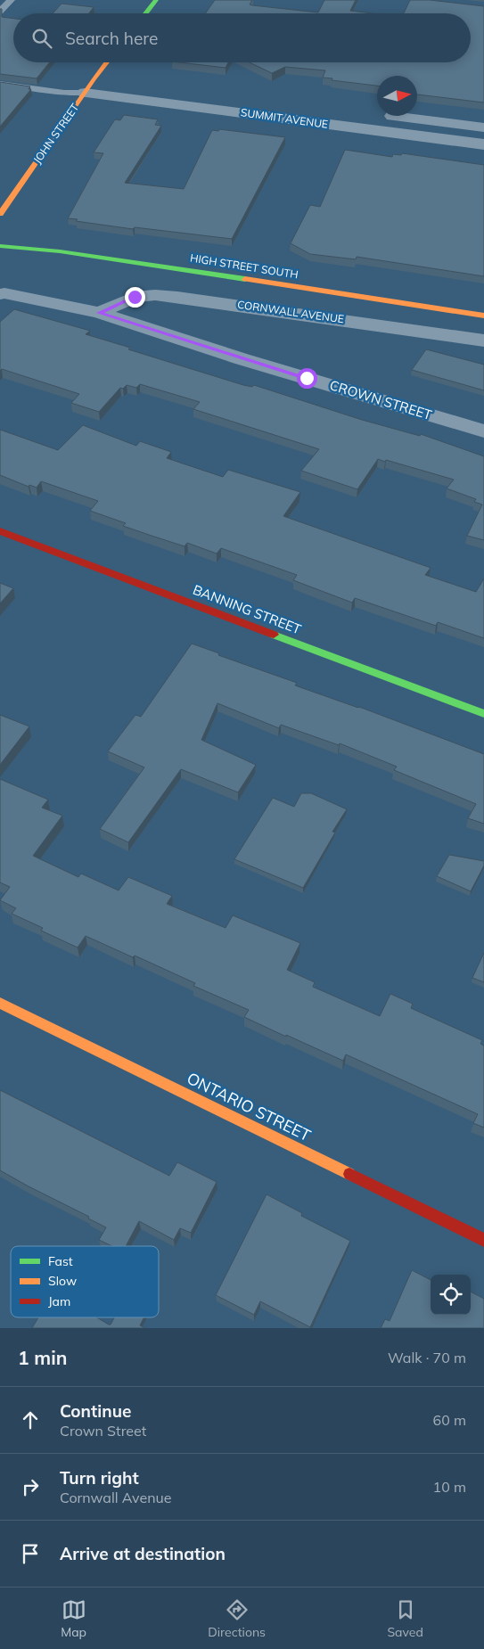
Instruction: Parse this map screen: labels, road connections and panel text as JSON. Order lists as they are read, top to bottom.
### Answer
{
  "streets": {
    "street": [
      "SUMMIT AVENUE",
      "JOHN STREET",
      "HIGH STREET SOUTH",
      "CORNWALL AVENUE",
      "CROWN STREET",
      "BANNING STREET",
      "ONTARIO STREET"
    ]
  },
  "crossings": [
    ["SUMMIT AVENUE", "JOHN STREET"],
    ["CORNWALL AVENUE", "CROWN STREET"]
  ],
  "legend": ["Fast", "Slow", "Jam"],
  "north": "right",
  "page": {
    "search": "Search here",
    "heading": ["1 min", "Walk · 70 m"],
    "list": [
      ["Continue", "Crown Street", "60 m"],
      ["Turn right", "Cornwall Avenue", "10 m"],
      "Arrive at destination"
    ],
    "nav": ["Map", "Directions", "Saved"]
  }
}
